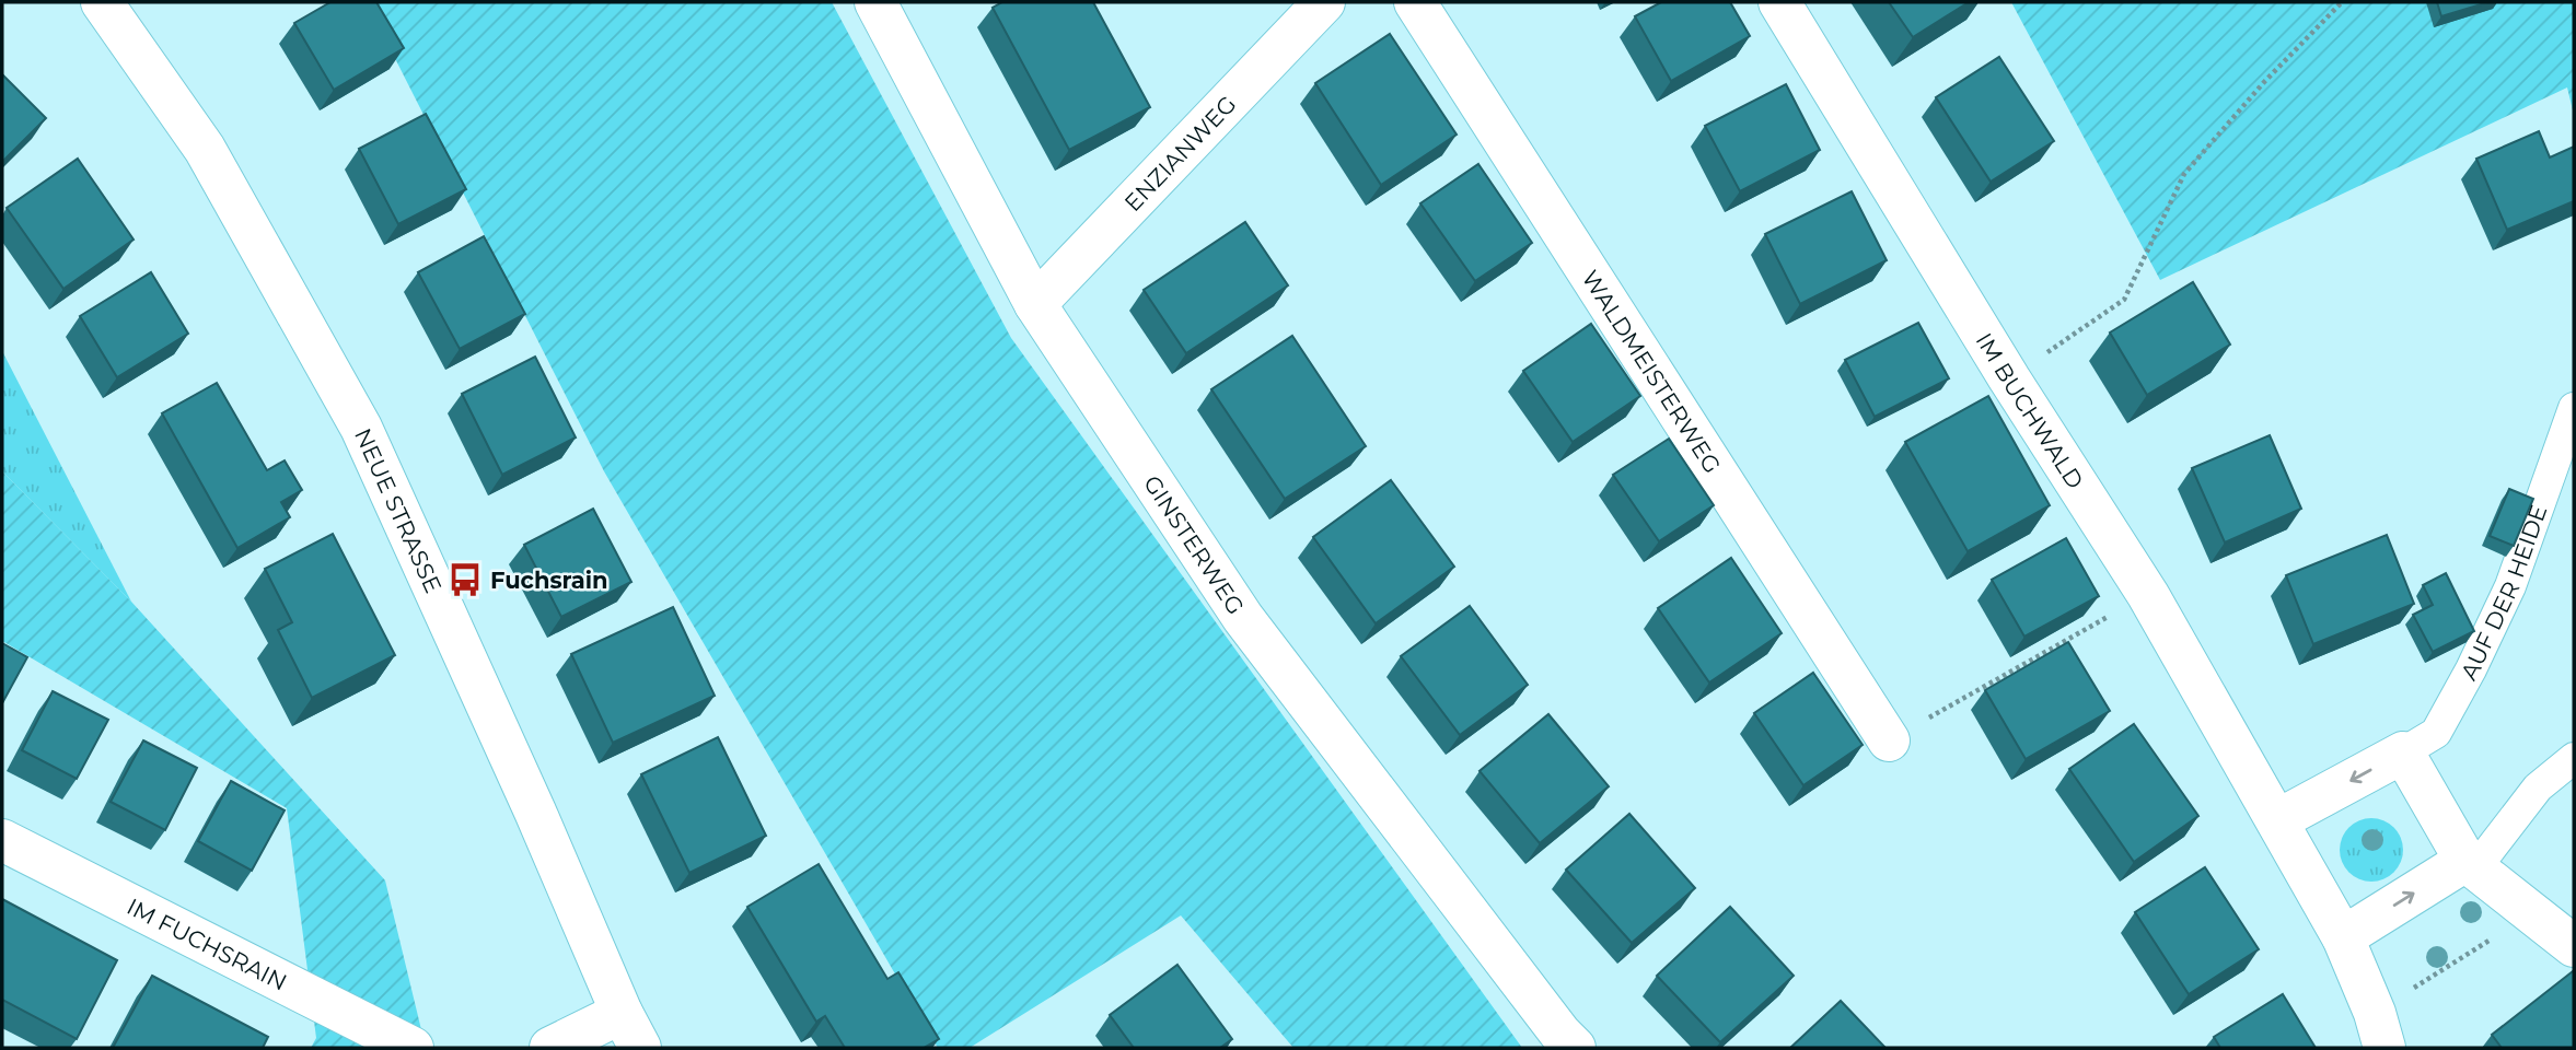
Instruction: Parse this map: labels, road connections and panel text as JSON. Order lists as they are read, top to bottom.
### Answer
{
  "streets": {
    "street": [
      "ENZIANWEG",
      "WALDMEISTERWEG",
      "IM BUCHWALD",
      "NEUE STRASSE",
      "GINSTERWEG",
      "IM FUCHSRAIN"
    ],
    "lane": ["AUF DER HEIDE"]
  },
  "crossings": [
    ["ENZIANWEG", "GINSTERWEG"]
  ],
  "places": {
    "bus stop": ["Fuchsrain"]
  }
}
